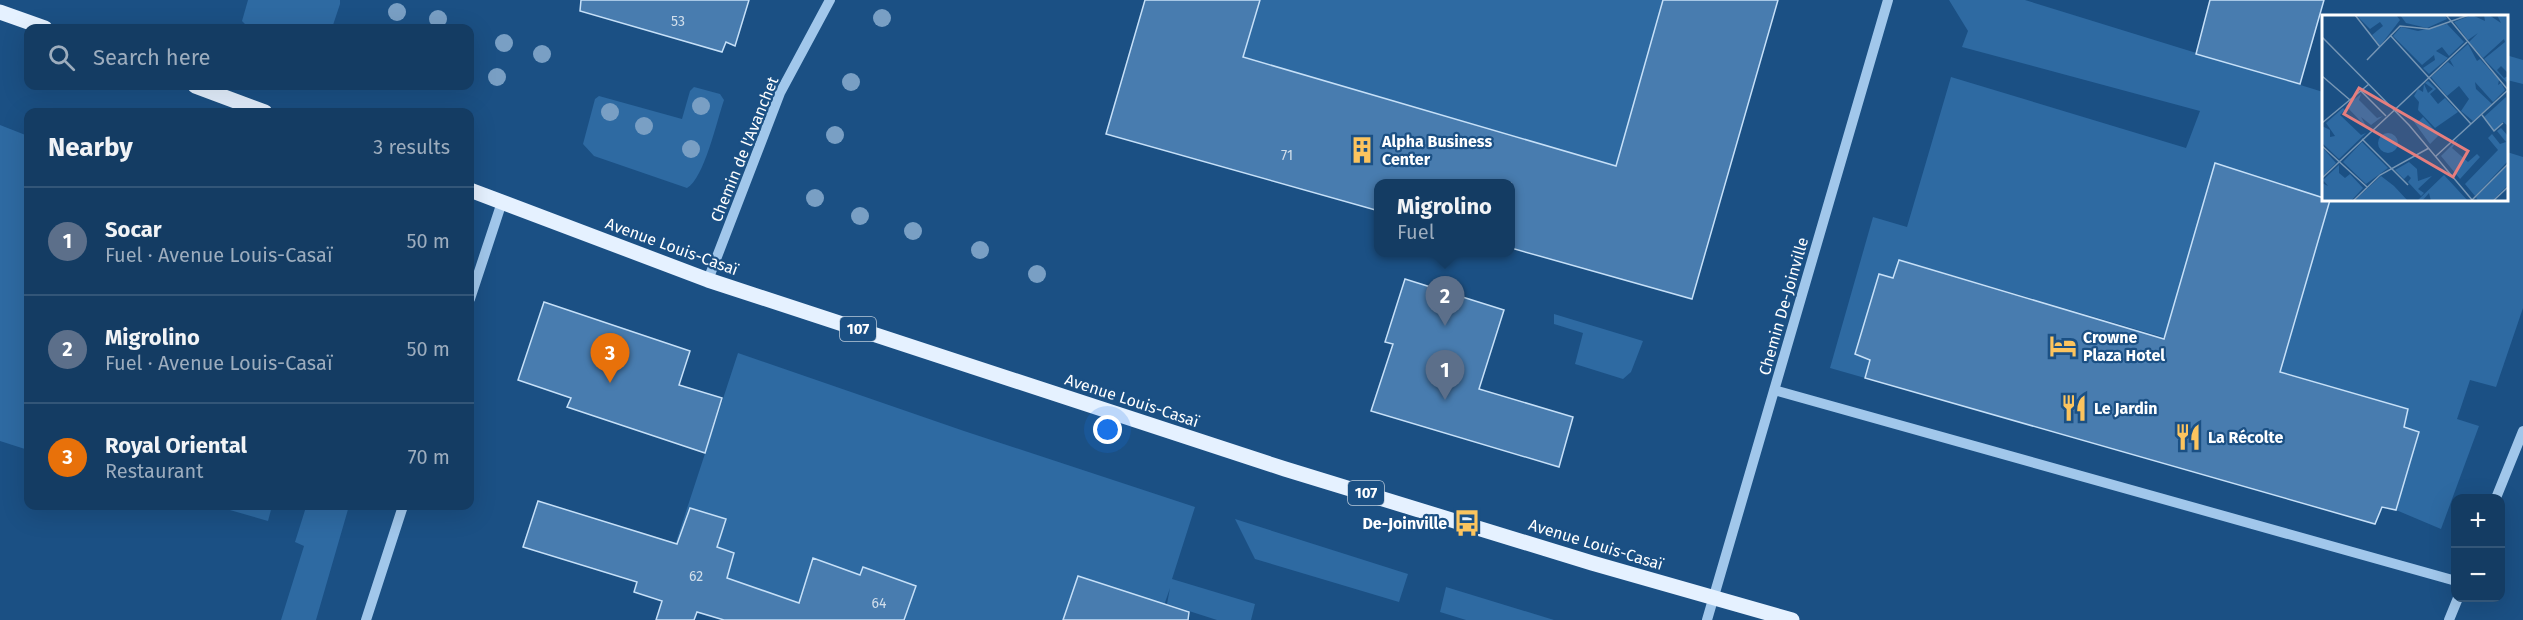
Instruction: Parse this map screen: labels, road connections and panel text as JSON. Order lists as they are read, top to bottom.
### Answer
{
  "streets": {
    "main road": ["Avenue Louis-Casaï", "107"],
    "street": ["Chemin de l'Avanchet", "Chemin De-Joinville"]
  },
  "crossings": [
    ["Chemin de l'Avanchet", "Avenue Louis-Casaï"],
    ["Avenue Louis-Casaï", "Chemin De-Joinville"]
  ],
  "places": {
    "building": ["Alpha Business Center"],
    "hotel": ["Crowne Plaza Hotel"],
    "restaurant": ["Le Jardin", "La Récolte"],
    "bus stop": ["De-Joinville"]
  },
  "house_numbers": [
    "53",
    "71",
    "62",
    "64"
  ],
  "page": {
    "search": "Search here",
    "heading": ["Nearby", "3 results"],
    "popup": ["Migrolino", "Fuel"],
    "list": [
      {
        "mark": "1",
        "name": "Socar",
        "note": "Fuel · Avenue Louis-Casaï",
        "value": "50 m"
      },
      {
        "mark": "2",
        "name": "Migrolino",
        "note": "Fuel · Avenue Louis-Casaï",
        "value": "50 m"
      },
      {
        "mark": "3",
        "name": "Royal Oriental",
        "note": "Restaurant",
        "value": "70 m"
      }
    ],
    "pins": ["2", "3", "1"],
    "map_buttons": ["+", "−"]
  }
}
